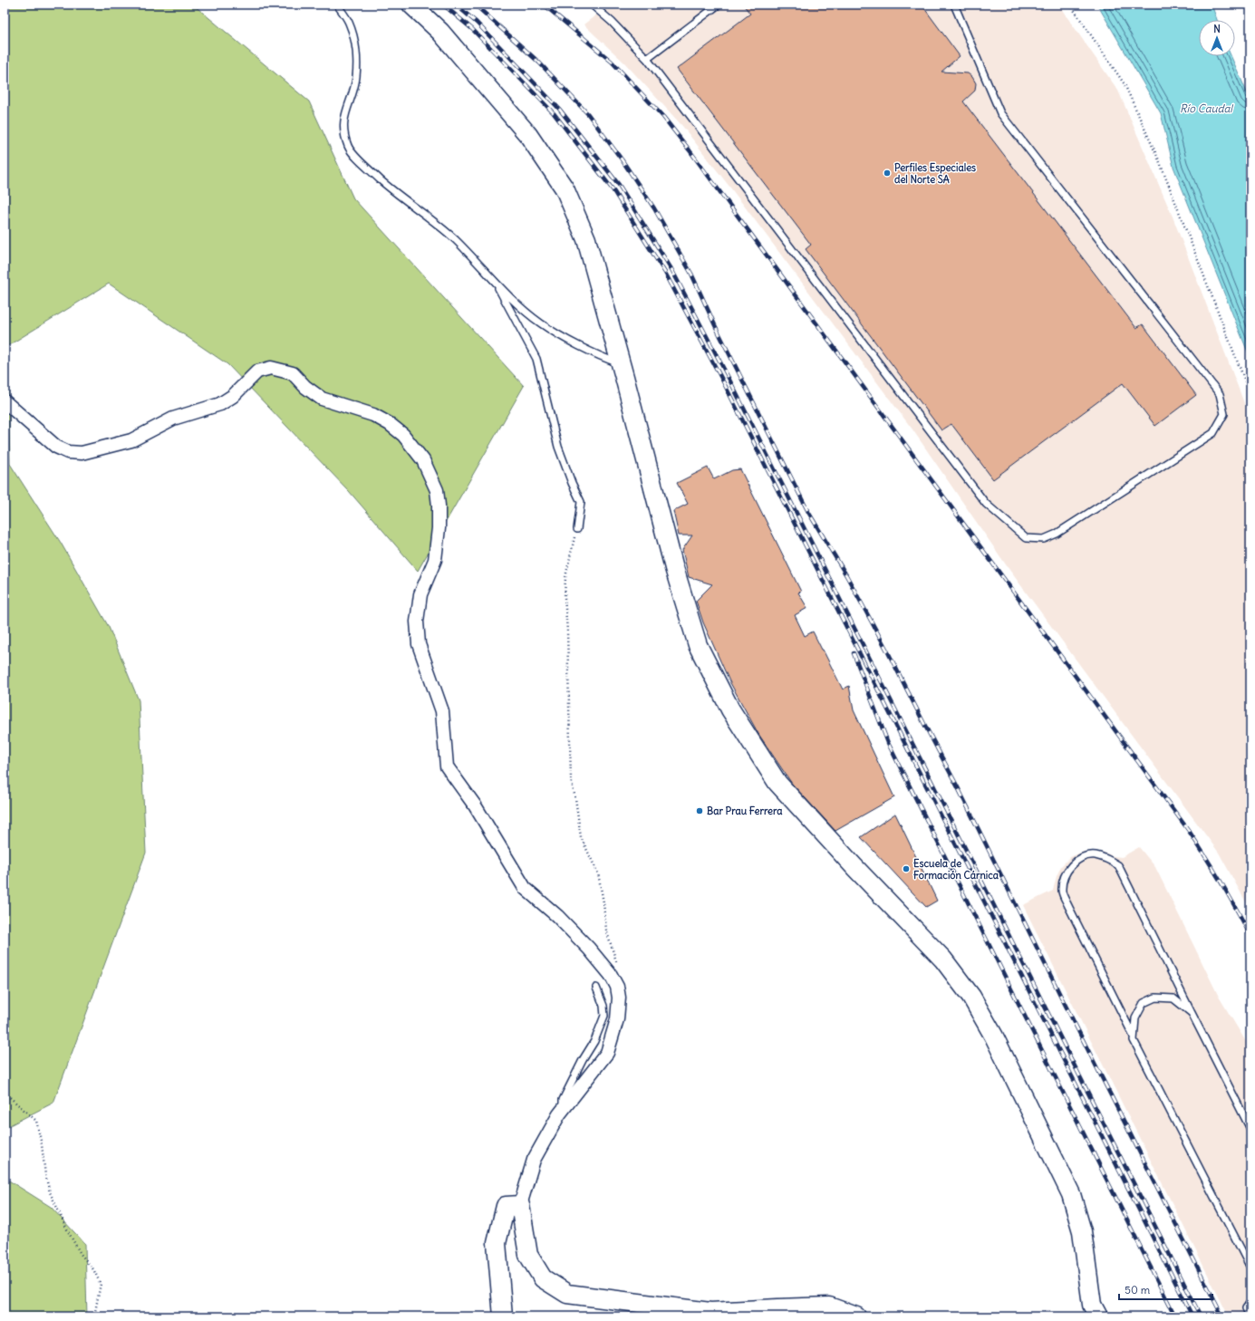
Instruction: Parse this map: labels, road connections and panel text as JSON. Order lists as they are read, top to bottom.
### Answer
{
  "water": ["Río Caudal"],
  "places": ["Perfiles Especiales del Norte SA", "Bar Prau Ferrera", "Escuela de Formación Cárnica"],
  "scale_bar": "50 m",
  "north": "top"
}
